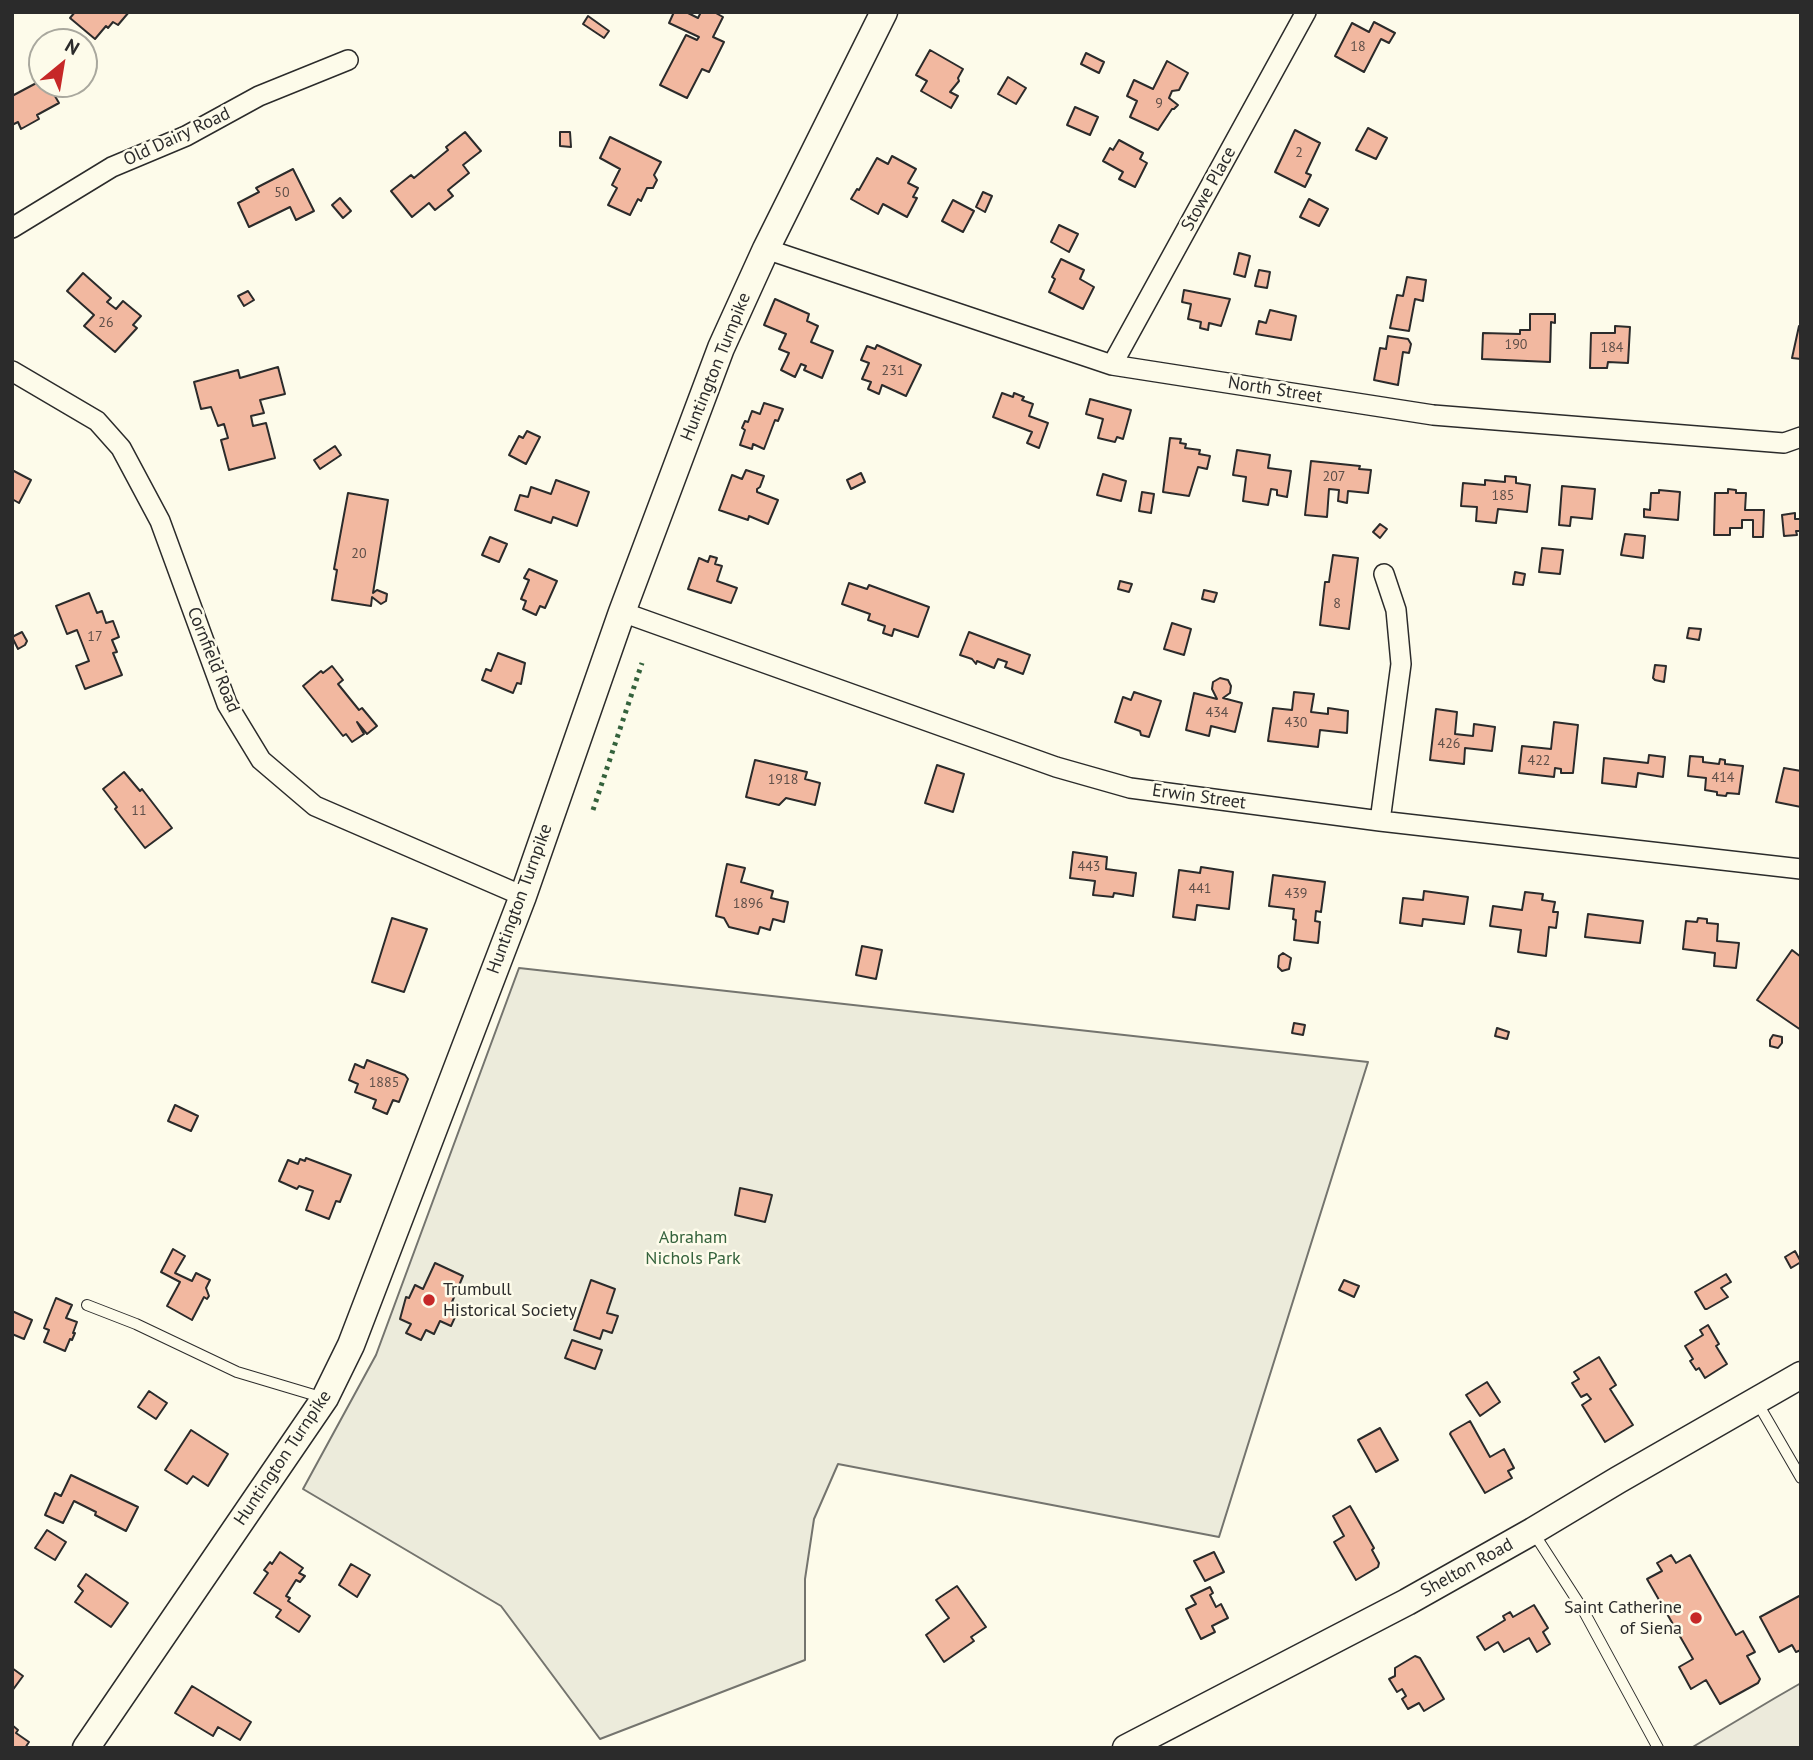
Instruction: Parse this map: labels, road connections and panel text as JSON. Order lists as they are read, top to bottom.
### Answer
{
  "streets": {
    "main road": ["Huntington Turnpike", "Shelton Road"],
    "street": [
      "Old Dairy Road",
      "Stowe Place",
      "North Street",
      "Cornfield Road",
      "Erwin Street"
    ]
  },
  "crossings": [
    ["Stowe Place", "North Street"],
    ["Huntington Turnpike", "North Street"],
    ["Huntington Turnpike", "Cornfield Road"],
    ["Huntington Turnpike", "Erwin Street"]
  ],
  "parks": ["Abraham Nichols Park"],
  "places": ["Trumbull Historical Society", "Saint Catherine of Siena"],
  "house_numbers": [
    "18",
    "9",
    "2",
    "50",
    "26",
    "190",
    "184",
    "231",
    "207",
    "185",
    "20",
    "8",
    "17",
    "434",
    "430",
    "426",
    "422",
    "414",
    "1918",
    "11",
    "443",
    "441",
    "439",
    "1896",
    "1885"
  ],
  "north": "top right"
}
